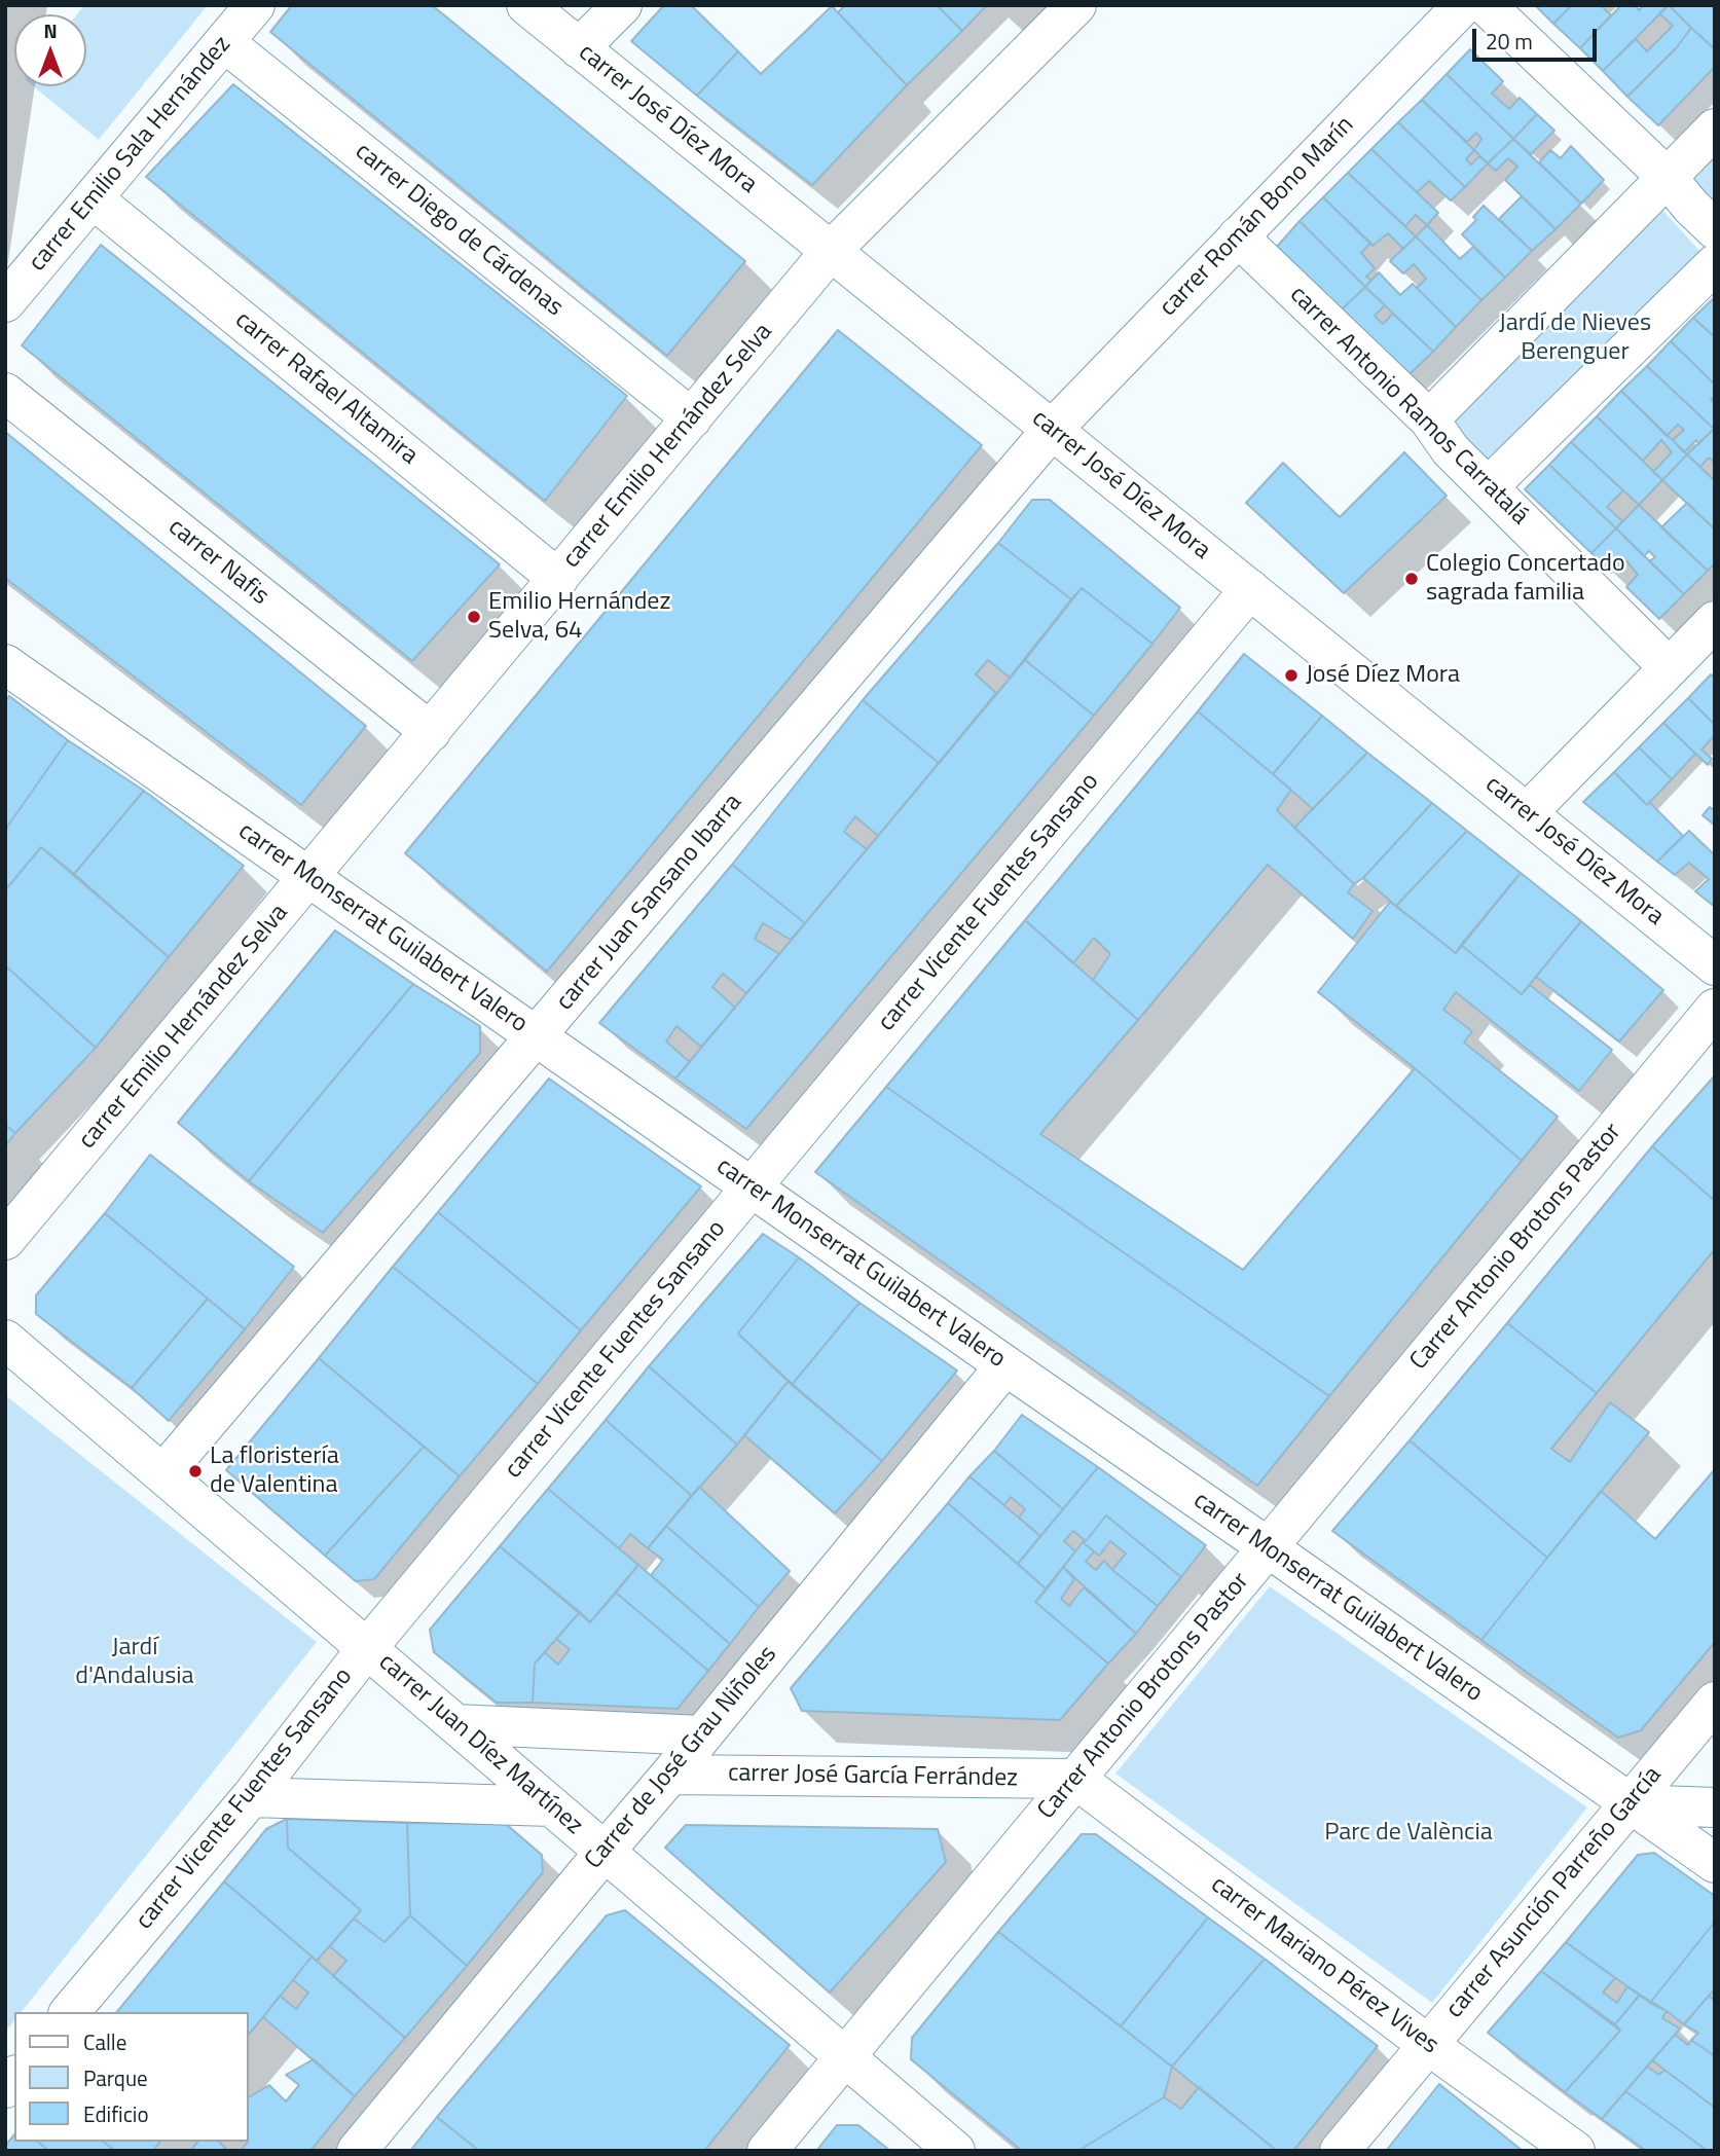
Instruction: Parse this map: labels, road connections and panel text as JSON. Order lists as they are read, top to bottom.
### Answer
{
  "streets": {
    "street": [
      "carrer José Díez Mora",
      "carrer Emilio Sala Hernández",
      "carrer Román Bono Marín",
      "carrer Diego de Cárdenas",
      "carrer Rafael Altamira",
      "carrer Antonio Ramos Carratalá",
      "carrer Emilio Hernández Selva",
      "carrer Nafis",
      "carrer Juan Sansano Ibarra",
      "carrer Vicente Fuentes Sansano",
      "carrer Monserrat Guilabert Valero",
      "Carrer Antonio Brotons Pastor",
      "carrer Juan Díez Martínez",
      "Carrer de José Grau Niñoles",
      "carrer José García Ferrández",
      "carrer Asunción Parreño García",
      "carrer Mariano Pérez Vives"
    ]
  },
  "crossings": [
    ["carrer José Díez Mora", "carrer Román Bono Marín"],
    ["carrer José Díez Mora", "carrer Emilio Hernández Selva"],
    ["carrer José Díez Mora", "carrer Juan Sansano Ibarra"],
    ["carrer José Díez Mora", "carrer Vicente Fuentes Sansano"],
    ["carrer Emilio Sala Hernández", "carrer Diego de Cárdenas"],
    ["carrer Emilio Sala Hernández", "carrer Rafael Altamira"],
    ["carrer Román Bono Marín", "carrer Antonio Ramos Carratalá"],
    ["carrer Román Bono Marín", "carrer Juan Sansano Ibarra"],
    ["carrer Diego de Cárdenas", "carrer Emilio Hernández Selva"],
    ["carrer Rafael Altamira", "carrer Emilio Hernández Selva"],
    ["carrer Emilio Hernández Selva", "carrer Nafis"],
    ["carrer Emilio Hernández Selva", "carrer Monserrat Guilabert Valero"],
    ["carrer Juan Sansano Ibarra", "carrer Monserrat Guilabert Valero"],
    ["carrer Juan Sansano Ibarra", "carrer Juan Díez Martínez"],
    ["carrer Vicente Fuentes Sansano", "carrer Monserrat Guilabert Valero"],
    ["carrer Vicente Fuentes Sansano", "carrer Juan Díez Martínez"],
    ["carrer Monserrat Guilabert Valero", "Carrer Antonio Brotons Pastor"],
    ["carrer Monserrat Guilabert Valero", "Carrer de José Grau Niñoles"],
    ["carrer Monserrat Guilabert Valero", "carrer Asunción Parreño García"],
    ["Carrer Antonio Brotons Pastor", "carrer Juan Díez Martínez"],
    ["Carrer Antonio Brotons Pastor", "carrer José García Ferrández"],
    ["Carrer Antonio Brotons Pastor", "carrer Mariano Pérez Vives"],
    ["carrer Juan Díez Martínez", "Carrer de José Grau Niñoles"],
    ["carrer Juan Díez Martínez", "carrer José García Ferrández"],
    ["Carrer de José Grau Niñoles", "carrer José García Ferrández"],
    ["carrer José García Ferrández", "carrer Mariano Pérez Vives"],
    ["carrer Asunción Parreño García", "carrer Mariano Pérez Vives"]
  ],
  "parks": ["Jardí de Nieves Berenguer", "Jardí d'Andalusia", "Parc de València"],
  "places": [
    "Colegio Concertado sagrada familia",
    "Emilio Hernández Selva, 64",
    "José Díez Mora",
    "La floristería de Valentina"
  ],
  "legend": ["Calle", "Parque", "Edificio"],
  "scale_bar": "20 m",
  "north": "top"
}
